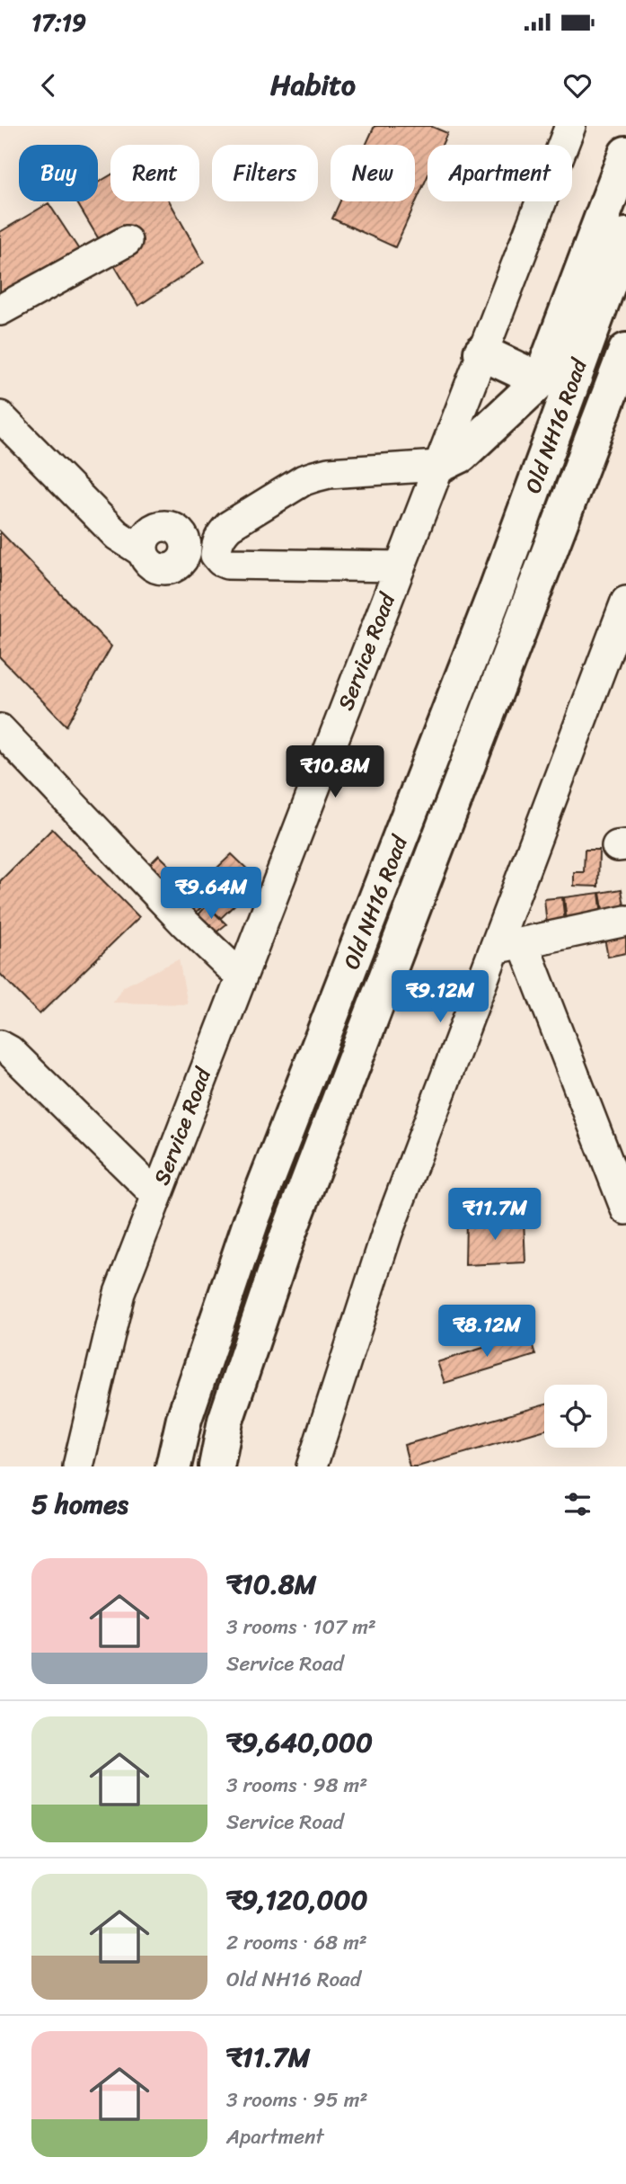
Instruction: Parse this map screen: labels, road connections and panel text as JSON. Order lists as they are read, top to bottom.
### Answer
{
  "streets": {
    "main road": ["Old NH16 Road"],
    "street": ["Service Road"]
  },
  "page": {
    "status": "17:19",
    "header": "Habito",
    "chip": [
      "Buy",
      "Rent",
      "Filters",
      "New",
      "Apartment"
    ],
    "price": [
      "₹10.8M",
      "₹9.64M",
      "₹9.12M",
      "₹11.7M",
      "₹8.12M"
    ],
    "heading": "5 homes",
    "list": [
      {
        "name": "₹10.8M",
        "note": "3 rooms · 107 m² · Service Road"
      },
      {
        "name": "₹9,640,000",
        "note": "3 rooms · 98 m² · Service Road"
      },
      {
        "name": "₹9,120,000",
        "note": "2 rooms · 68 m² · Old NH16 Road"
      },
      {
        "name": "₹11.7M",
        "note": "3 rooms · 95 m² · Apartment"
      }
    ]
  }
}
